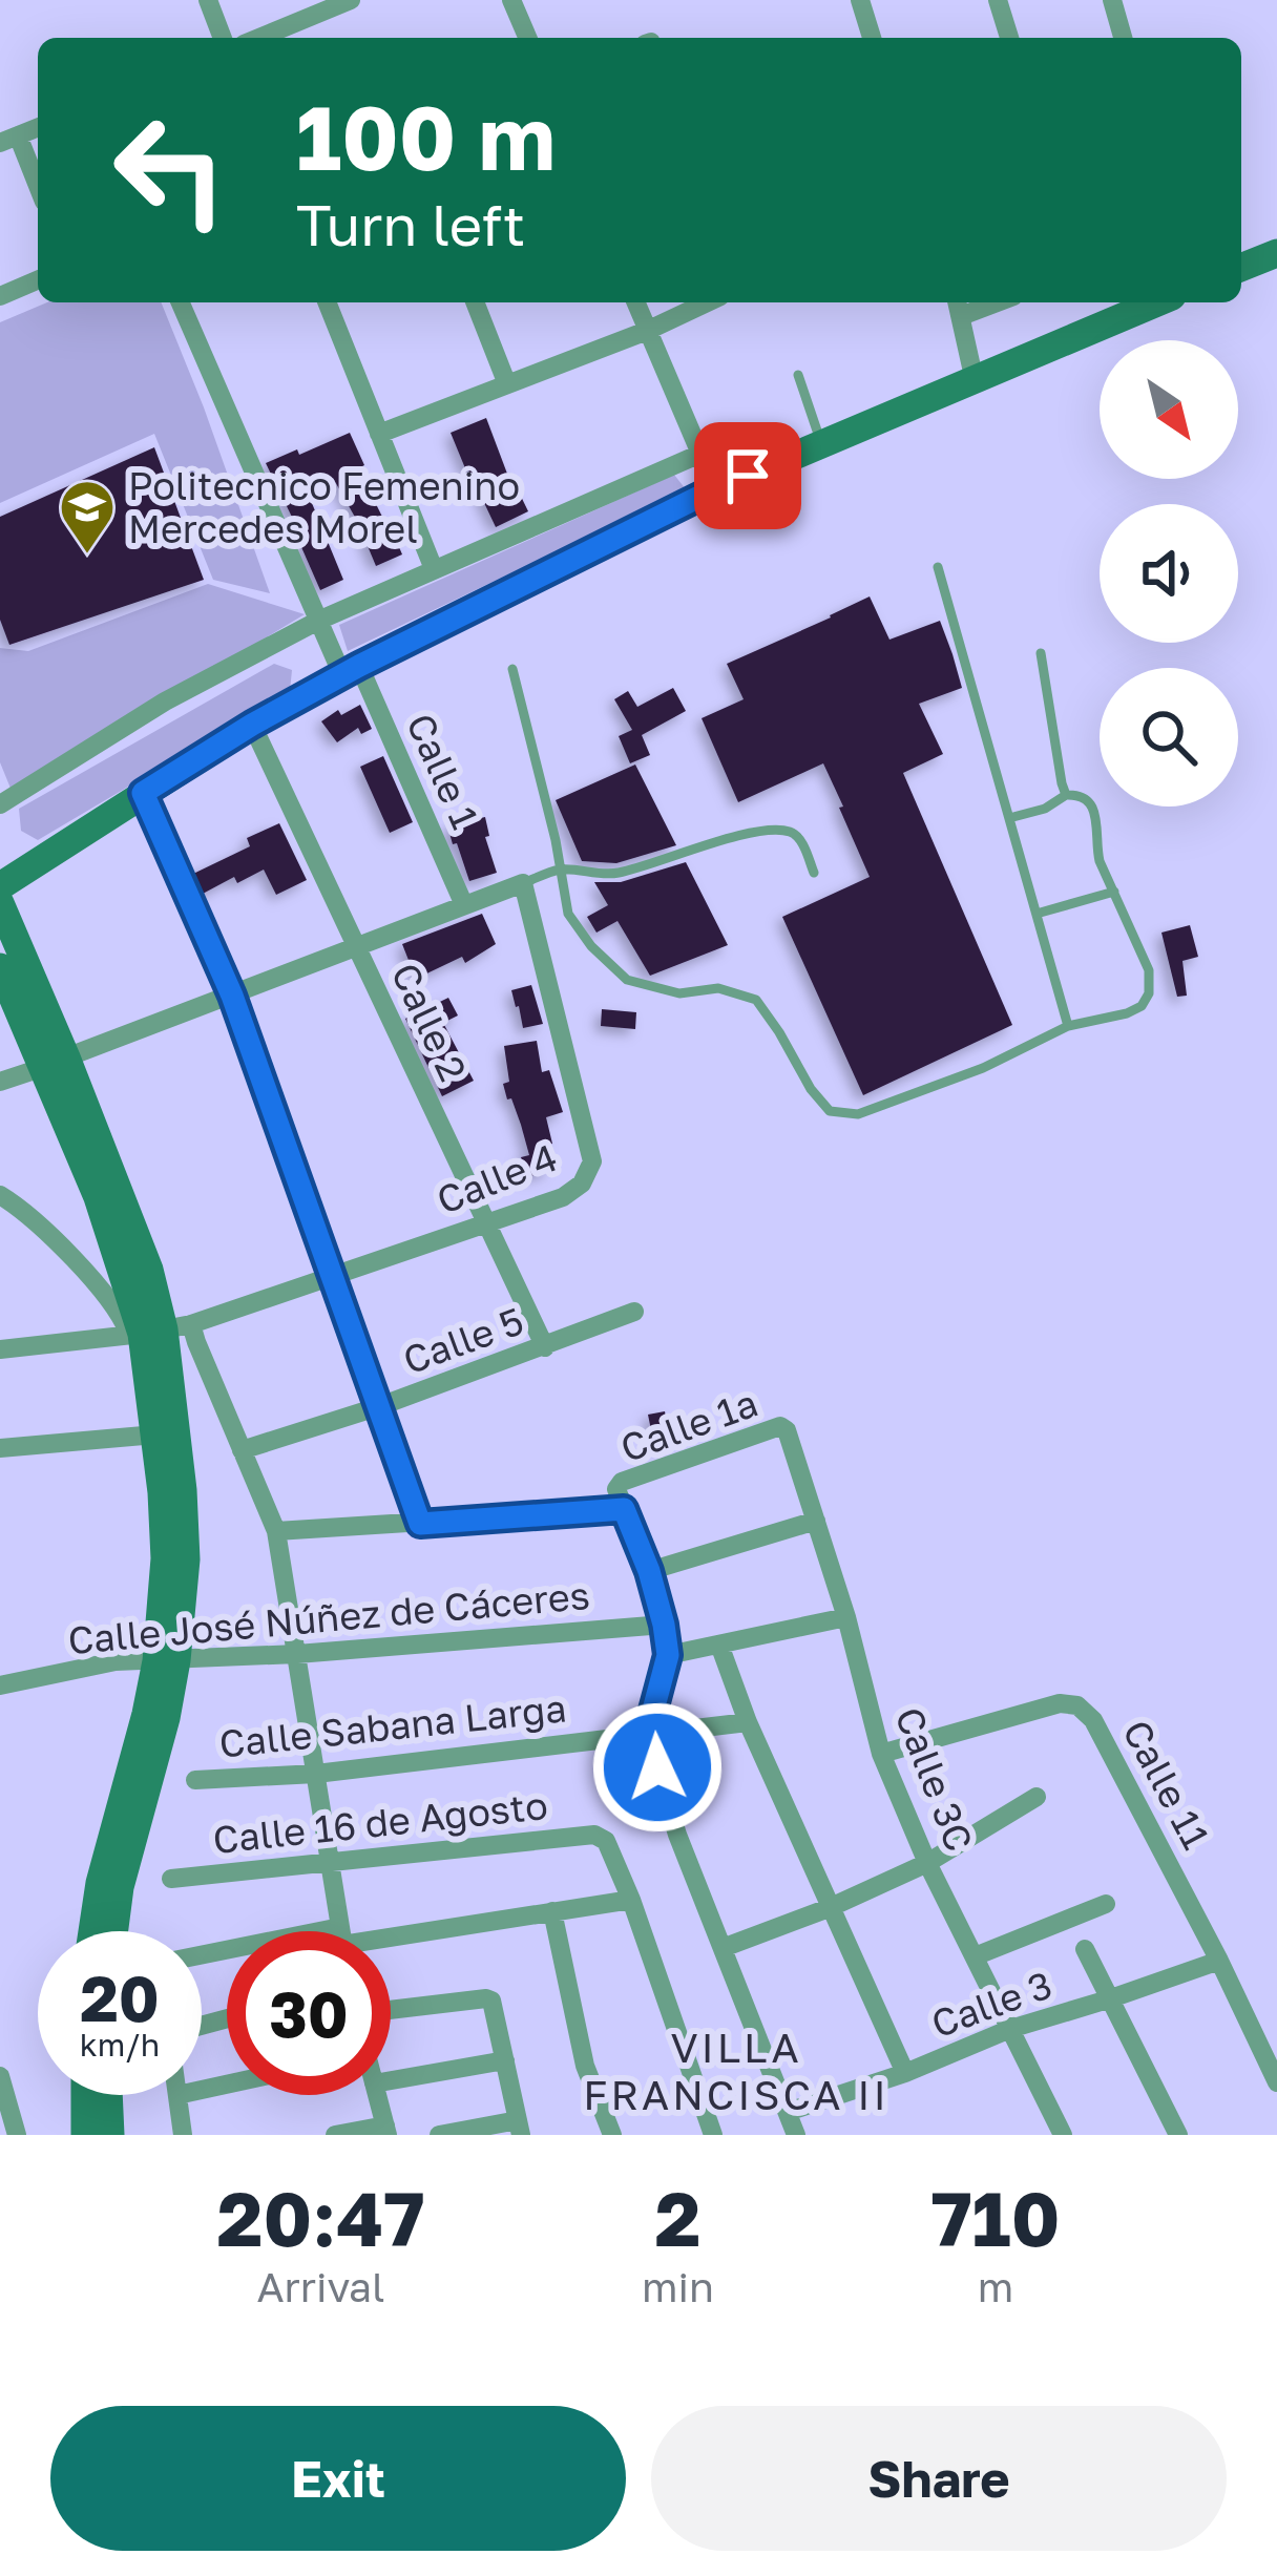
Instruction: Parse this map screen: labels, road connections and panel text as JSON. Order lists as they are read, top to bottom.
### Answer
{
  "streets": {
    "street": [
      "Calle 1",
      "Calle 2",
      "Calle 4",
      "Calle 5",
      "Calle 1a",
      "Calle José Núñez de Cáceres",
      "Calle Sabana Larga",
      "Calle 3C",
      "Calle 11",
      "Calle 16 de Agosto",
      "Calle 3"
    ]
  },
  "crossings": [
    ["Calle 2", "Calle 4"],
    ["Calle 2", "Calle 5"],
    ["Calle 1a", "Calle 3C"],
    ["Calle 3C", "Calle 11"],
    ["Calle 3C", "Calle 3"],
    ["Calle 11", "Calle 3"]
  ],
  "districts": ["VILLA FRANCISCA II"],
  "places": {
    "school or university": ["Politecnico Femenino Mercedes Morel"]
  },
  "north": "bottom right",
  "page": {
    "turn": ["100 m", "Turn left"],
    "speed": "20 km/h",
    "limit": "30",
    "eta": [
      "20:47",
      "Arrival",
      "2",
      "min",
      "710",
      "m"
    ],
    "buttons": ["Exit", "Share"]
  }
}
